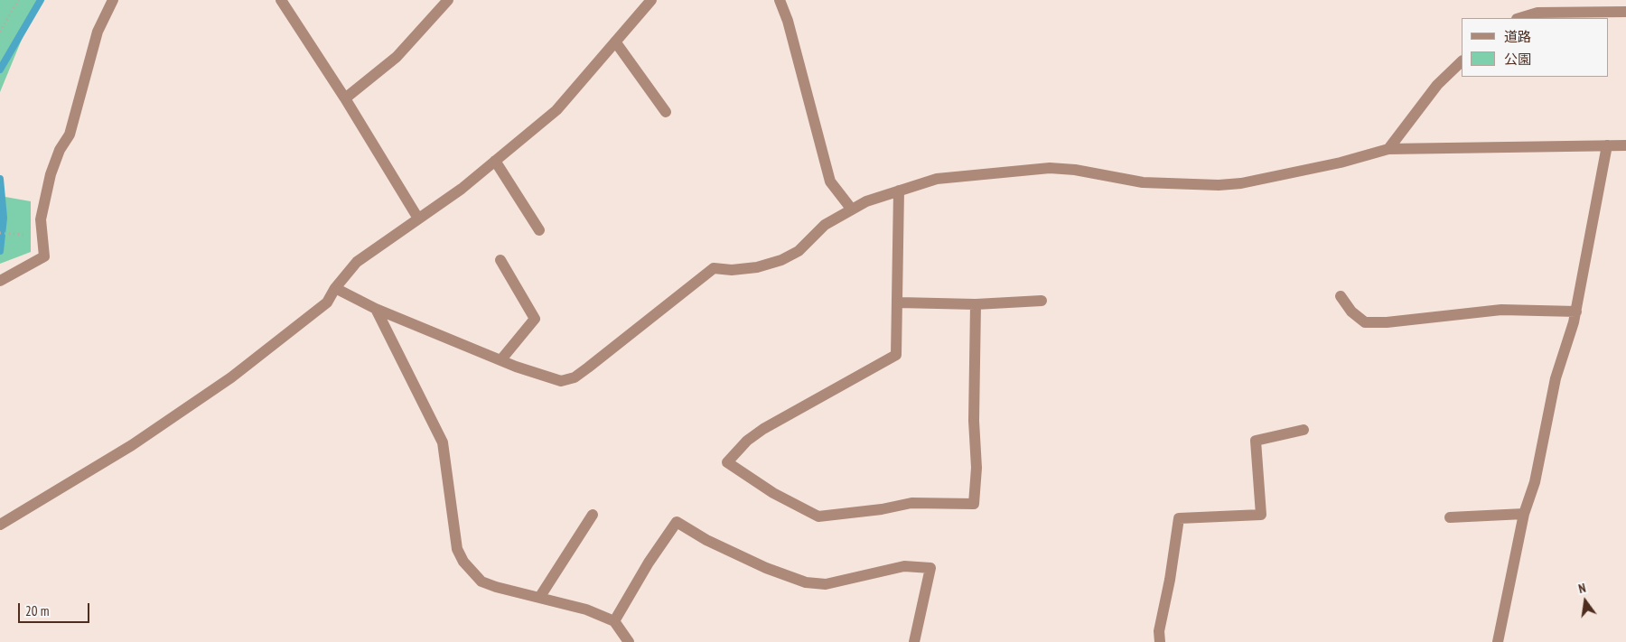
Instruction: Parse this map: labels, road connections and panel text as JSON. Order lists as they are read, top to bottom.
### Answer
{
  "legend": ["道路", "公園"],
  "scale_bar": "20 m",
  "north": "top"
}
